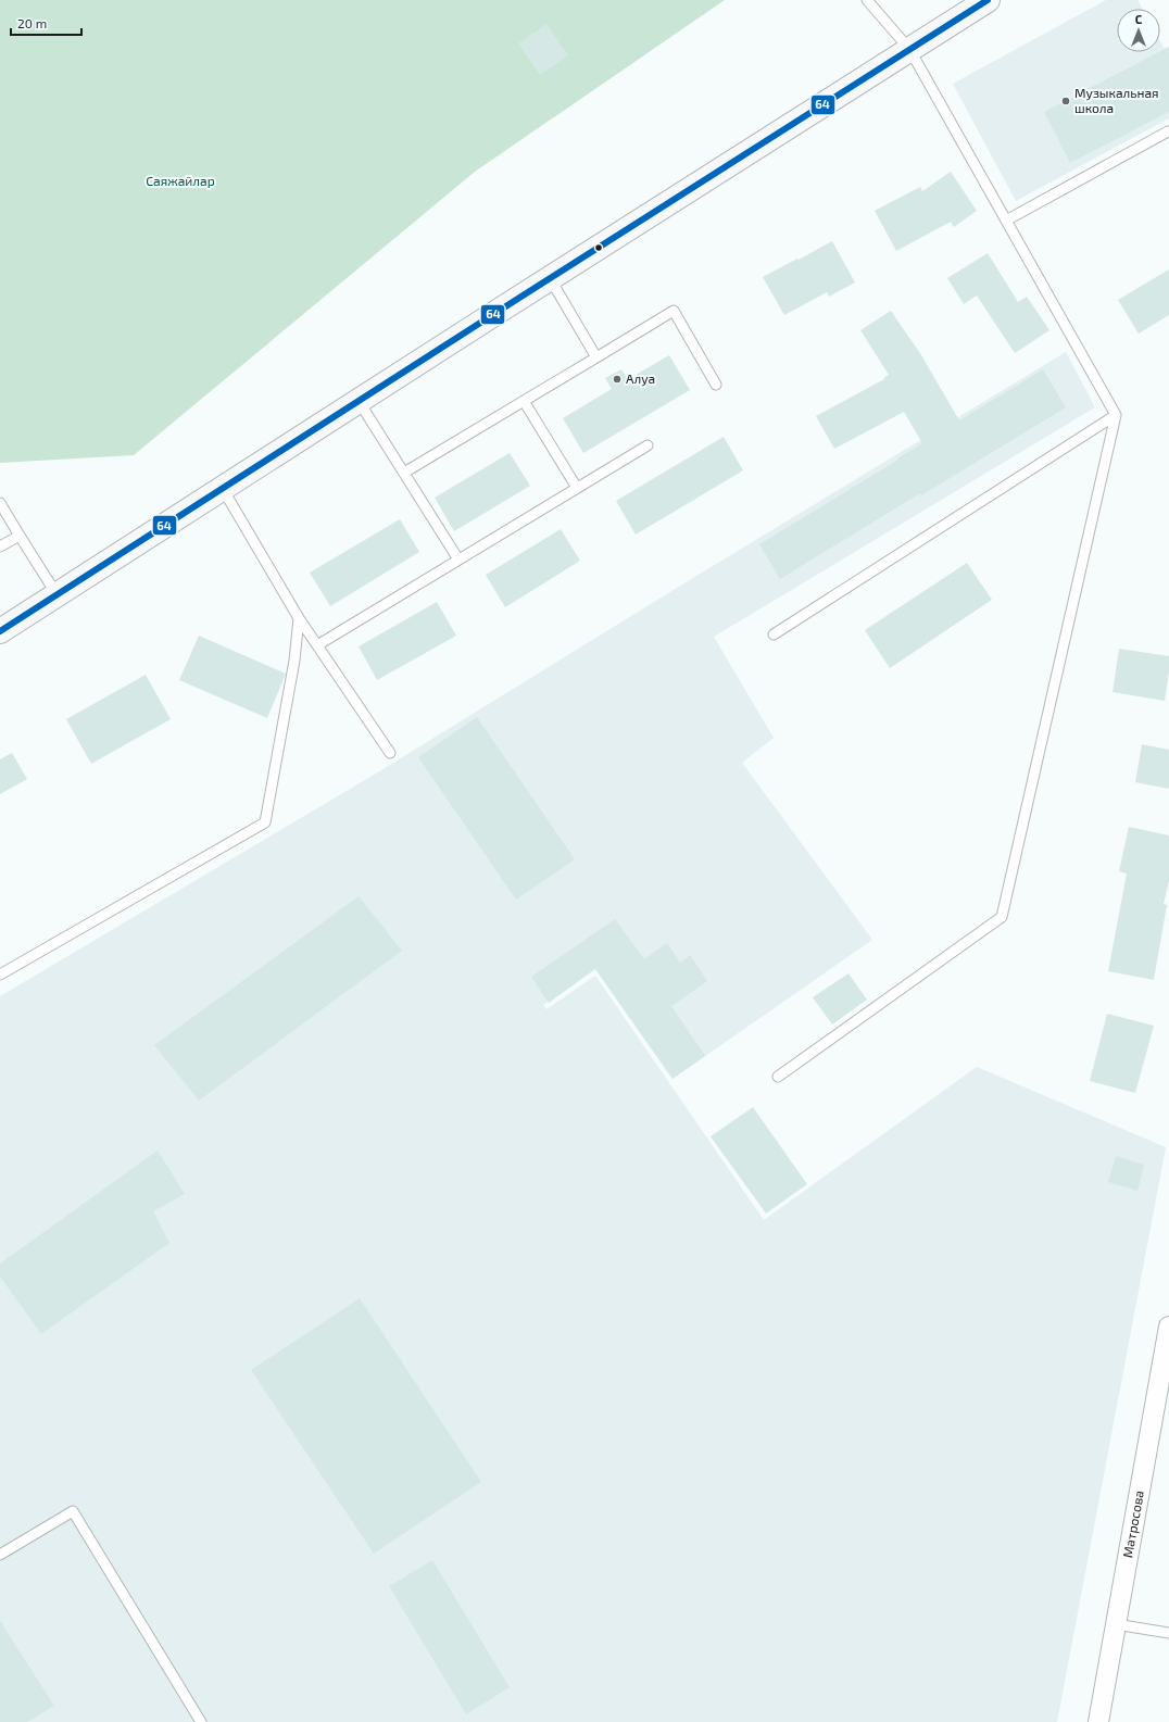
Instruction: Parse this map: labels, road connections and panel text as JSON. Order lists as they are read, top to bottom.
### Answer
{
  "streets": {
    "street": ["Матросова"]
  },
  "parks": ["Саяжайлар"],
  "places": ["Музыкальная школа", "Алуа"],
  "lines": ["transit line 64"],
  "scale_bar": "20 m",
  "north": "top"
}
